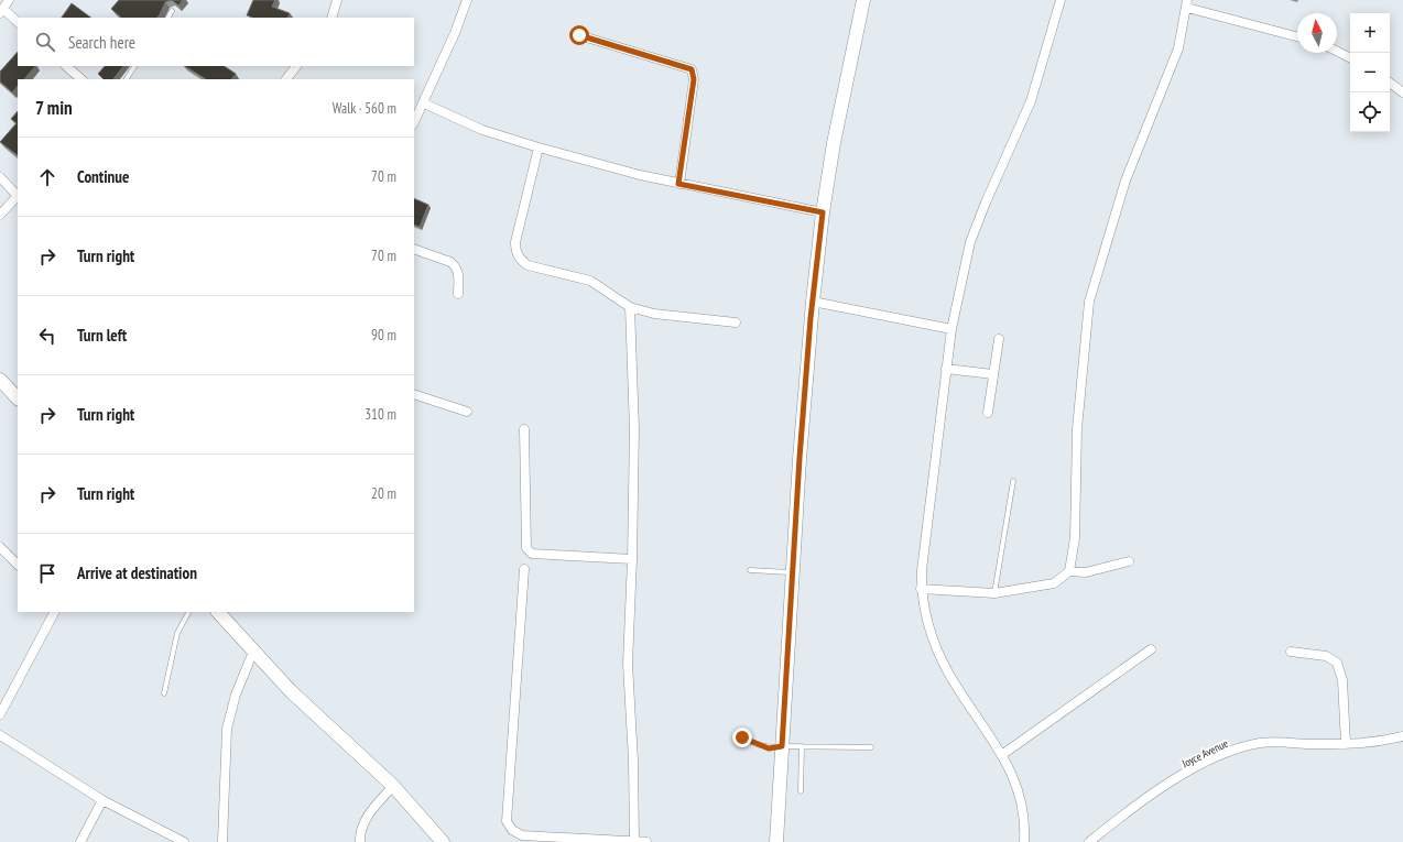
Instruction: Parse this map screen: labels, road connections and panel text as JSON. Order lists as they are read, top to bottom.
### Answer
{
  "streets": {
    "street": ["Joyce Avenue"]
  },
  "north": "top",
  "page": {
    "map_buttons": ["+", "−"],
    "search": "Search here",
    "heading": ["7 min", "Walk · 560 m"],
    "list": [
      ["Continue", "70 m"],
      ["Turn right", "70 m"],
      ["Turn left", "90 m"],
      ["Turn right", "310 m"],
      ["Turn right", "20 m"],
      "Arrive at destination"
    ]
  }
}
